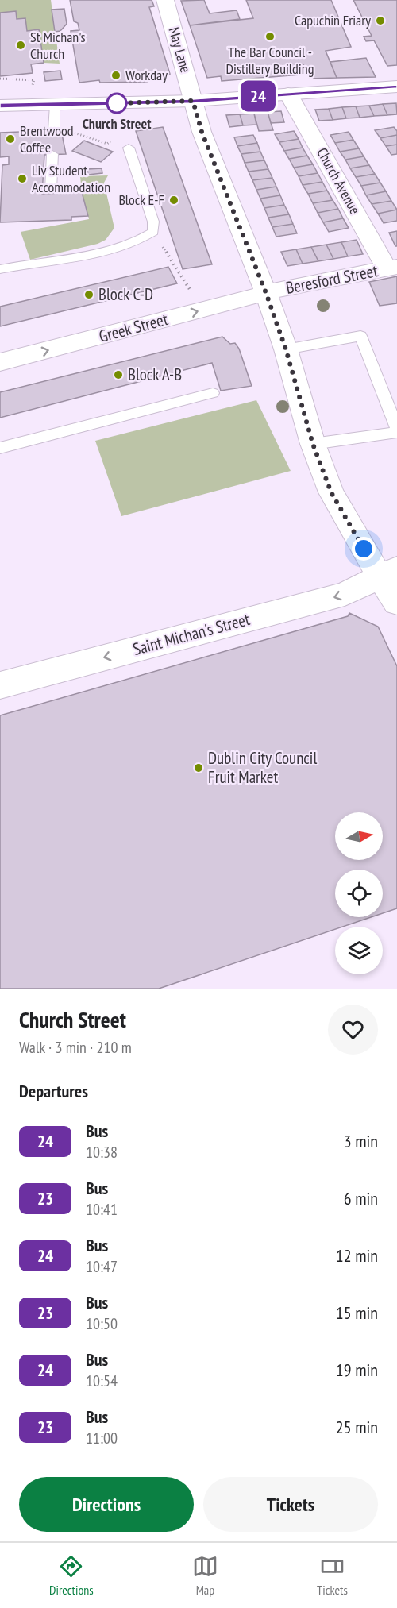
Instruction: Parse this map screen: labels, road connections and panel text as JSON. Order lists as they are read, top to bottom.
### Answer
{
  "streets": {
    "street": [
      "May Lane",
      "Church Avenue",
      "Beresford Street",
      "Greek Street",
      "Saint Michan's Street"
    ]
  },
  "crossings": [
    ["May Lane", "Beresford Street"],
    ["May Lane", "Greek Street"],
    ["May Lane", "Saint Michan's Street"],
    ["Church Avenue", "Beresford Street"],
    ["Beresford Street", "Greek Street"]
  ],
  "one_way": ["Saint Michan's Street"],
  "places": [
    "Capuchin Friary",
    "The Bar Council - Distillery Building",
    "St Michan's Church",
    "Workday",
    "Church Street",
    "Brentwood Coffee",
    "Liv Student Accommodation",
    "Block E-F",
    "Block C-D",
    "Block A-B",
    "Dublin City Council Fruit Market"
  ],
  "lines": ["bus line 24"],
  "north": "right",
  "page": {
    "on_map": "24",
    "heading": [
      ["Church Street", "Walk · 3 min · 210 m"],
      "Departures"
    ],
    "list": [
      {
        "mark": "24",
        "name": "Bus",
        "note": "10:38",
        "value": "3 min"
      },
      {
        "mark": "23",
        "name": "Bus",
        "note": "10:41",
        "value": "6 min"
      },
      {
        "mark": "24",
        "name": "Bus",
        "note": "10:47",
        "value": "12 min"
      },
      {
        "mark": "23",
        "name": "Bus",
        "note": "10:50",
        "value": "15 min"
      },
      {
        "mark": "24",
        "name": "Bus",
        "note": "10:54",
        "value": "19 min"
      },
      {
        "mark": "23",
        "name": "Bus",
        "note": "11:00",
        "value": "25 min"
      }
    ],
    "buttons": ["Directions", "Tickets"],
    "tabs": ["Directions", "Map", "Tickets"]
  }
}
